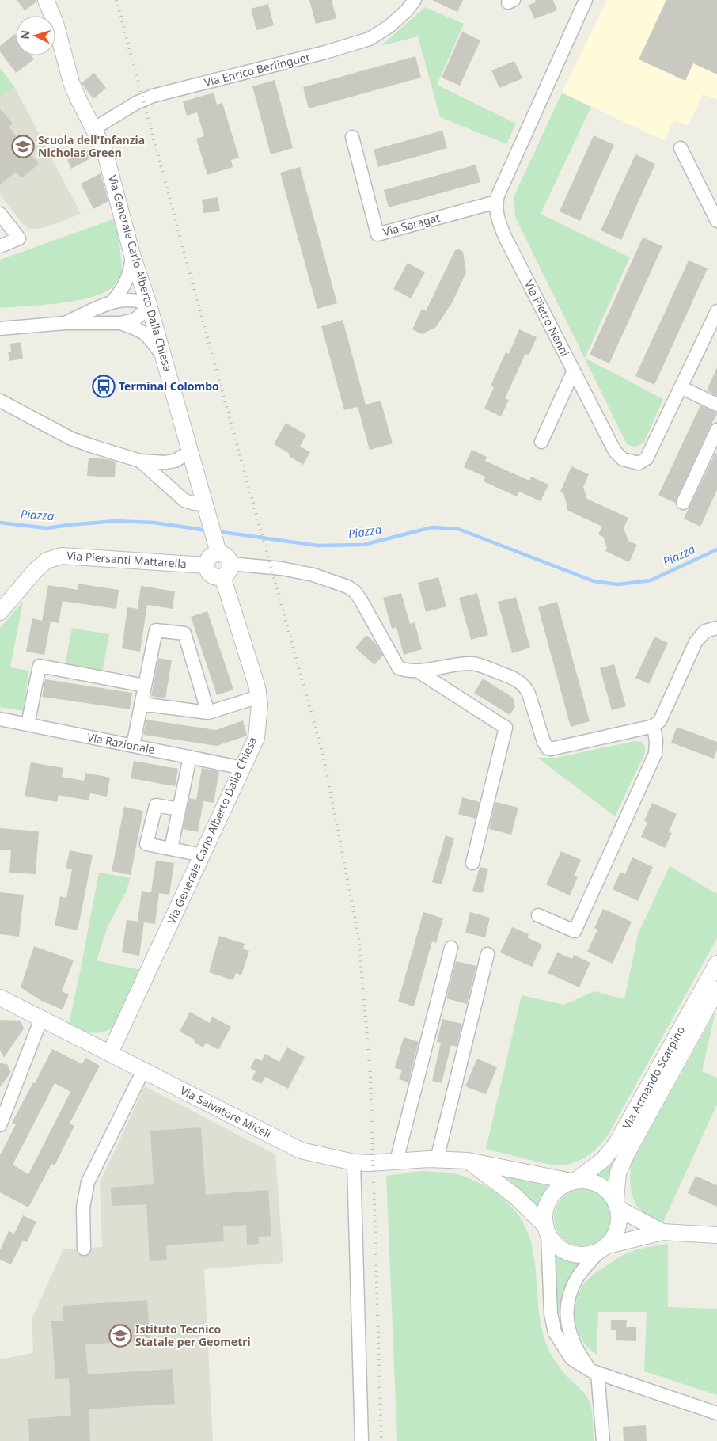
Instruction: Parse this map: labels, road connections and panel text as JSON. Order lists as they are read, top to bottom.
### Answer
{
  "streets": {
    "street": [
      "Via Enrico Berlinguer",
      "Via Saragat",
      "Via Generale Carlo Alberto Dalla Chiesa",
      "Via Pietro Nenni",
      "Via Piersanti Mattarella",
      "Via Razionale",
      "Via Armando Scarpino",
      "Via Salvatore Miceli"
    ]
  },
  "crossings": [
    ["Via Enrico Berlinguer", "Via Generale Carlo Alberto Dalla Chiesa"],
    ["Via Saragat", "Via Pietro Nenni"],
    ["Via Generale Carlo Alberto Dalla Chiesa", "Via Piersanti Mattarella"],
    ["Via Generale Carlo Alberto Dalla Chiesa", "Via Razionale"],
    ["Via Generale Carlo Alberto Dalla Chiesa", "Via Salvatore Miceli"],
    ["Via Armando Scarpino", "Via Salvatore Miceli"]
  ],
  "water": ["Piazza"],
  "places": {
    "school or university": ["Scuola dell'Infanzia Nicholas Green", "Istituto Tecnico Statale per Geometri"],
    "bus stop": ["Terminal Colombo"]
  },
  "north": "left"
}
